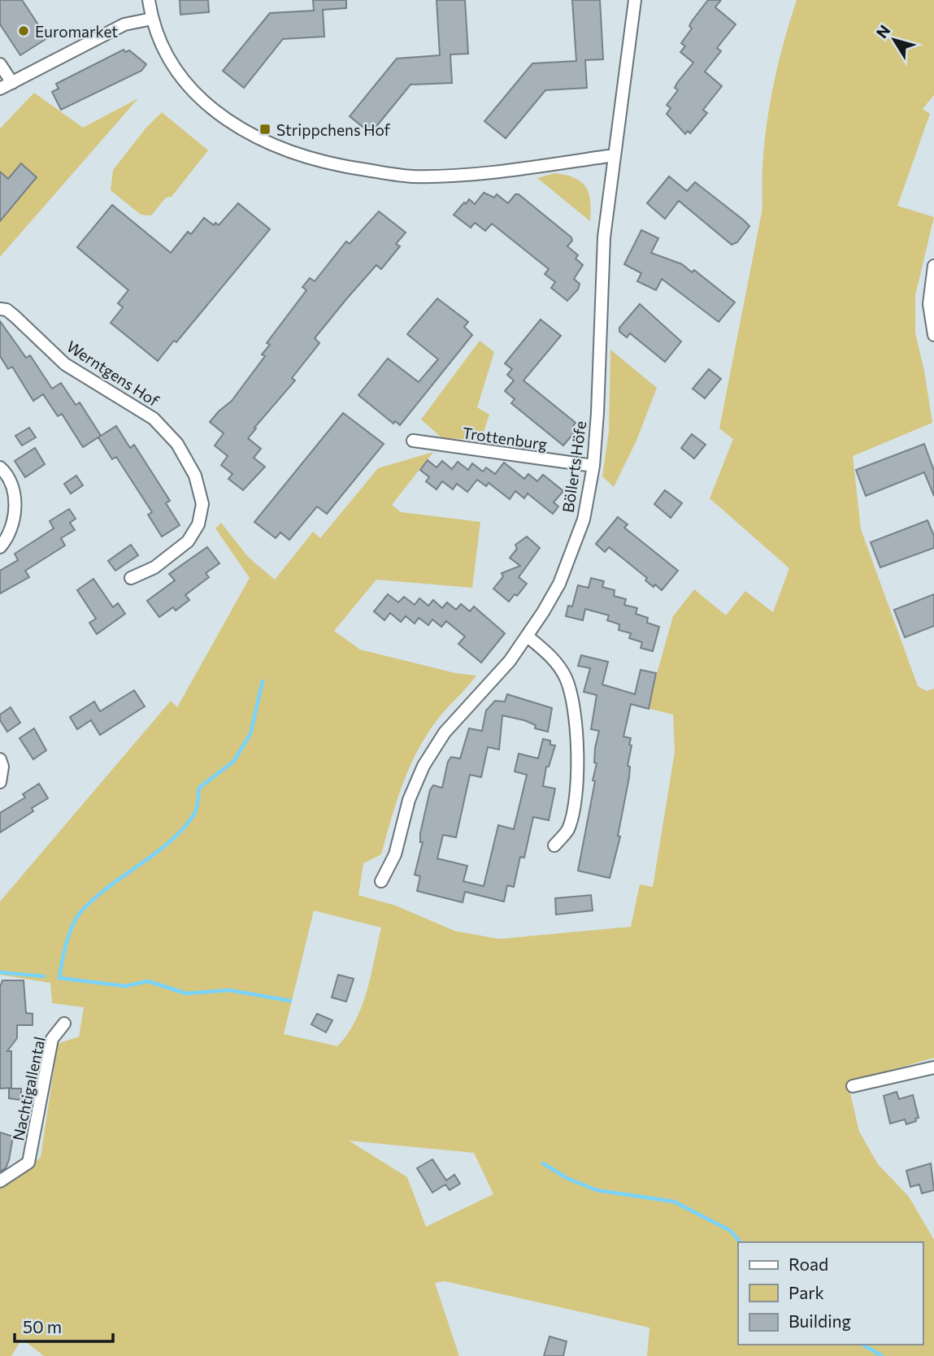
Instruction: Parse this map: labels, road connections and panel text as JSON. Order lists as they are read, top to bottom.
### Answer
{
  "streets": {
    "street": [
      "Werntgens Hof",
      "Trottenburg",
      "Böllerts Höfe",
      "Nachtigallental"
    ]
  },
  "crossings": [
    ["Trottenburg", "Böllerts Höfe"]
  ],
  "places": {
    "other": ["Euromarket"],
    "transit": ["Strippchens Hof"]
  },
  "legend": ["Road", "Park", "Building"],
  "scale_bar": "50 m",
  "north": "top left"
}
